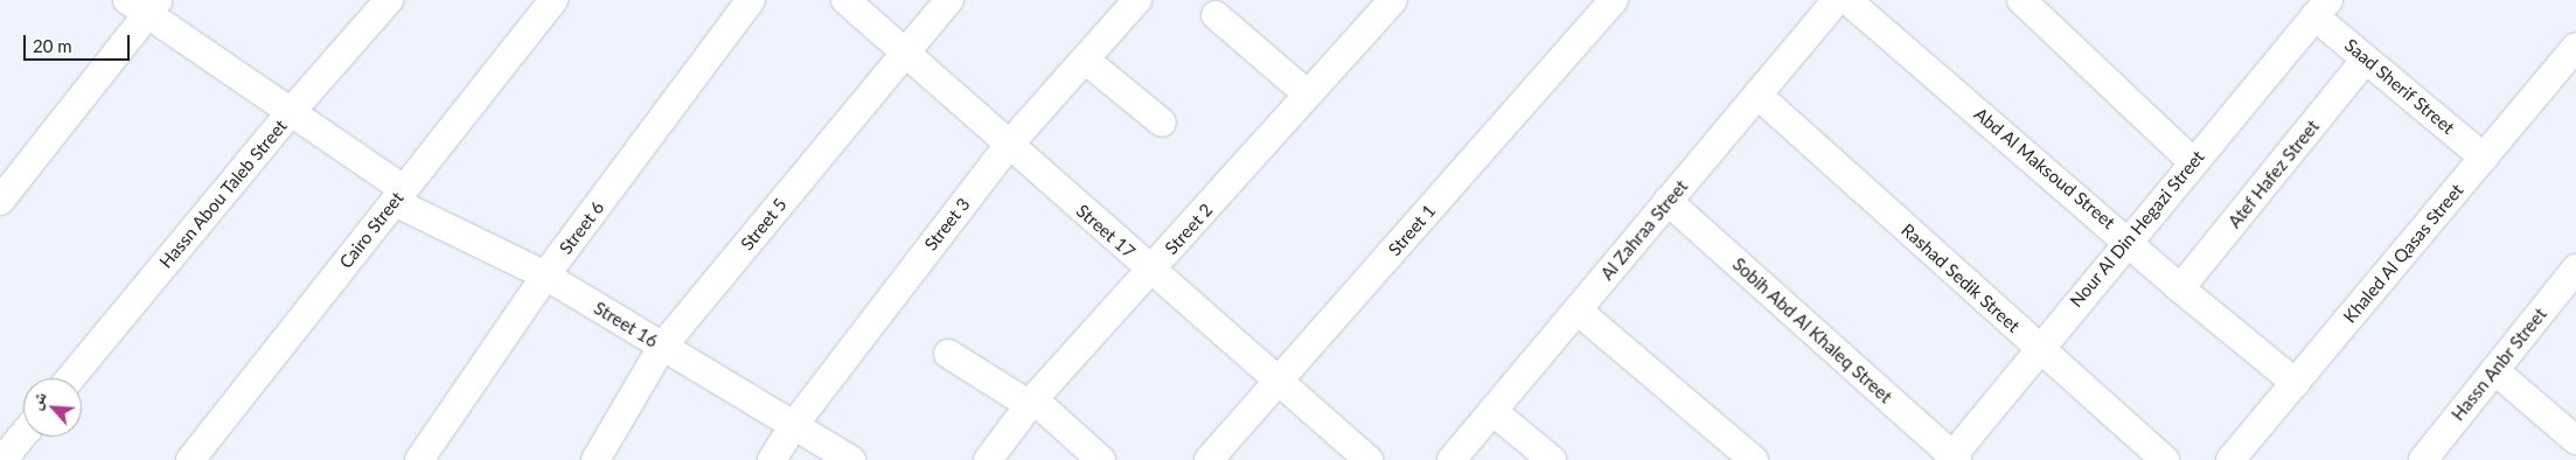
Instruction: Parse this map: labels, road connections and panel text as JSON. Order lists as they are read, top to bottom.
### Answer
{
  "streets": {
    "street": [
      "Saad Sherif Street",
      "Abd Al Maksoud Street",
      "Atef Hafez Street",
      "Hassn Abou Taleb Street",
      "Street 5",
      "Street 3",
      "Street 6",
      "Street 2",
      "Nour Al Din Hegazi Street",
      "Cairo Street",
      "Street 1",
      "Al Zahraa Street",
      "Street 17",
      "Khaled Al Qasas Street",
      "Rashad Sedik Street",
      "Street 16",
      "Sobih Abd Al Khaleq Street",
      "Hassn Anbr Street"
    ]
  },
  "crossings": [
    ["Saad Sherif Street", "Atef Hafez Street"],
    ["Saad Sherif Street", "Nour Al Din Hegazi Street"],
    ["Saad Sherif Street", "Khaled Al Qasas Street"],
    ["Abd Al Maksoud Street", "Atef Hafez Street"],
    ["Abd Al Maksoud Street", "Nour Al Din Hegazi Street"],
    ["Abd Al Maksoud Street", "Khaled Al Qasas Street"],
    ["Hassn Abou Taleb Street", "Street 16"],
    ["Street 5", "Street 17"],
    ["Street 5", "Street 16"],
    ["Street 3", "Street 17"],
    ["Street 3", "Street 16"],
    ["Street 6", "Street 16"],
    ["Street 2", "Street 17"],
    ["Nour Al Din Hegazi Street", "Rashad Sedik Street"],
    ["Nour Al Din Hegazi Street", "Sobih Abd Al Khaleq Street"],
    ["Cairo Street", "Street 16"],
    ["Street 1", "Street 17"],
    ["Al Zahraa Street", "Rashad Sedik Street"],
    ["Al Zahraa Street", "Sobih Abd Al Khaleq Street"]
  ],
  "scale_bar": "20 m",
  "north": "top left"
}
